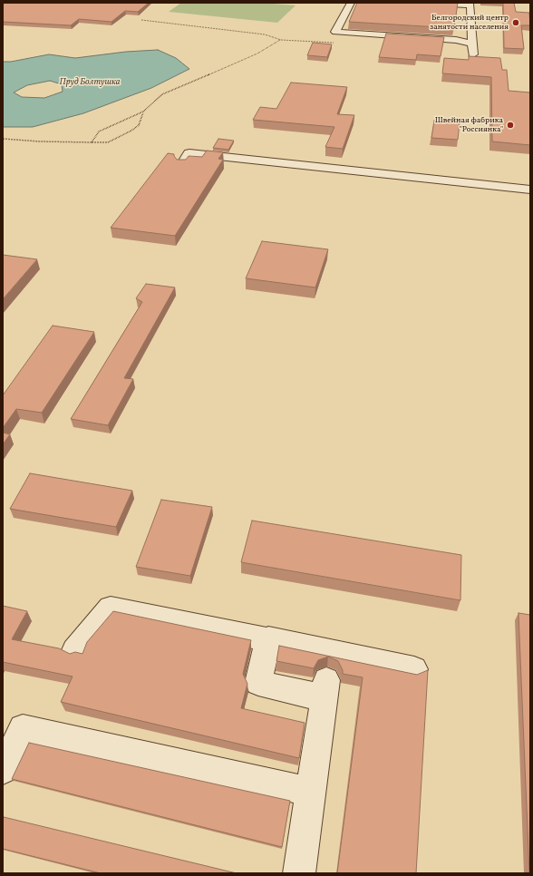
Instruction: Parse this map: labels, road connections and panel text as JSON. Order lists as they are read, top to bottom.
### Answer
{
  "water": ["Пруд Болтушка"],
  "places": ["Белгородский центр занятости населения", "Швейная фабрика \"Россиянка\""]
}
